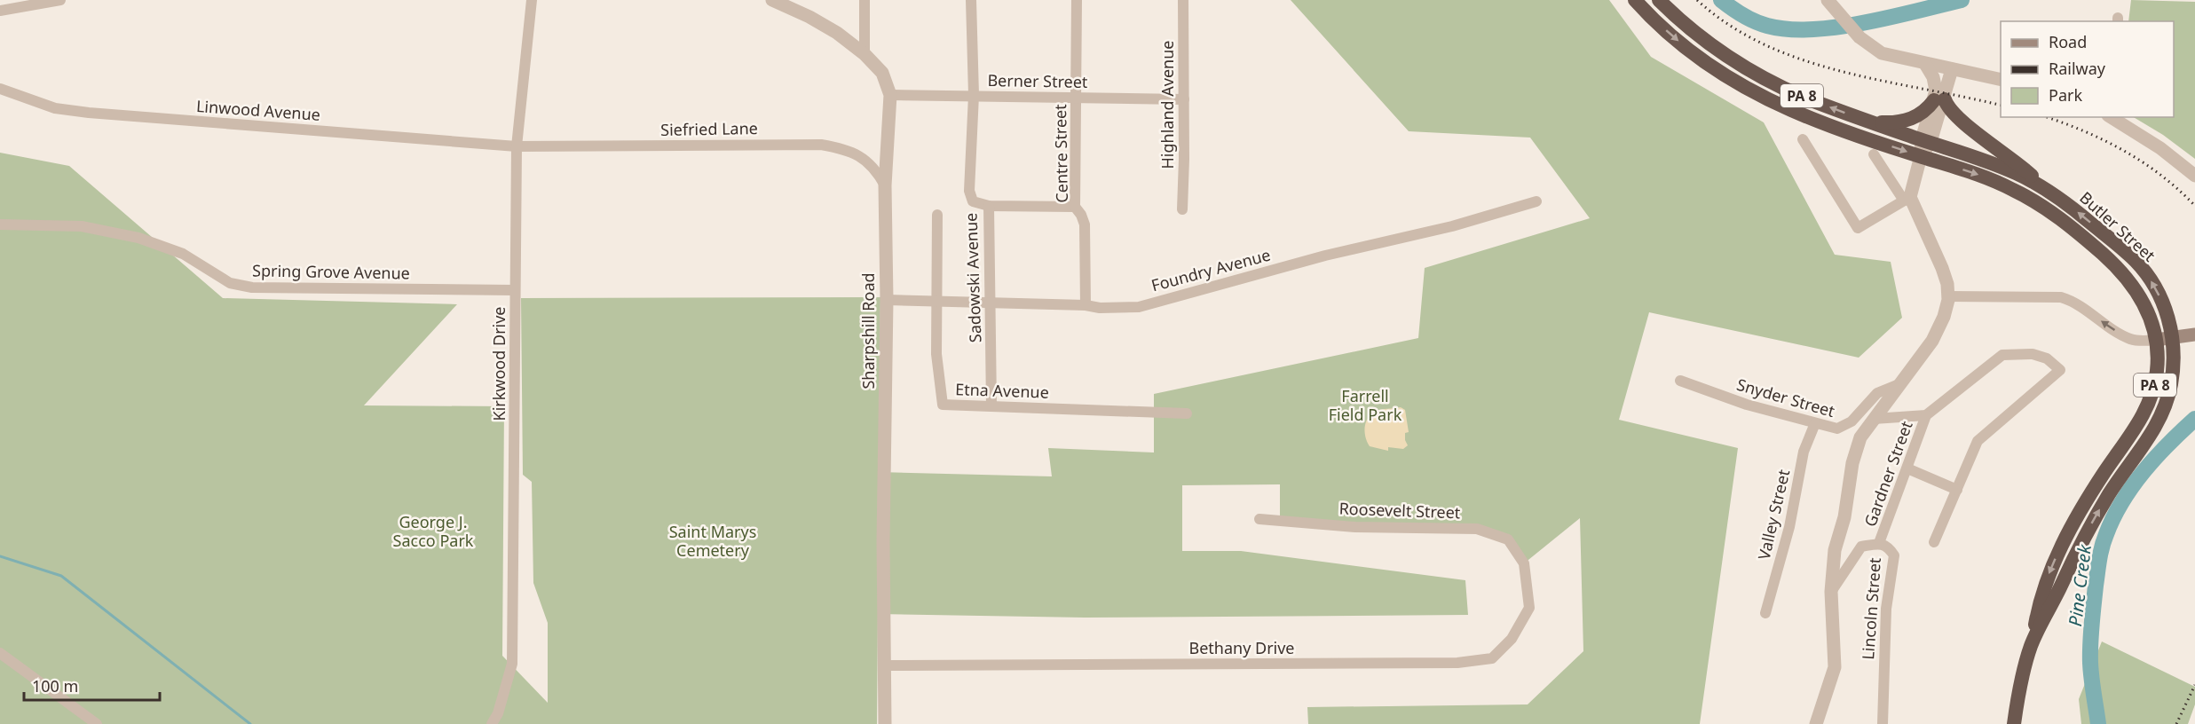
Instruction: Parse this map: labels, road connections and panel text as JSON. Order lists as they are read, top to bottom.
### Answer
{
  "streets": {
    "highway": ["PA 8", "Butler Street"],
    "street": [
      "Berner Street",
      "Highland Avenue",
      "Linwood Avenue",
      "Siefried Lane",
      "Centre Street",
      "Foundry Avenue",
      "Spring Grove Avenue",
      "Sadowski Avenue",
      "Sharpshill Road",
      "Kirkwood Drive",
      "Etna Avenue",
      "Snyder Street",
      "Gardner Street",
      "Roosevelt Street",
      "Valley Street",
      "Lincoln Street",
      "Bethany Drive"
    ]
  },
  "crossings": [
    ["Berner Street", "Highland Avenue"],
    ["Berner Street", "Centre Street"],
    ["Berner Street", "Sadowski Avenue"],
    ["Berner Street", "Sharpshill Road"],
    ["PA 8", "Butler Street"],
    ["Linwood Avenue", "Siefried Lane"],
    ["Linwood Avenue", "Kirkwood Drive"],
    ["Siefried Lane", "Sharpshill Road"],
    ["Siefried Lane", "Kirkwood Drive"],
    ["Centre Street", "Foundry Avenue"],
    ["Foundry Avenue", "Sadowski Avenue"],
    ["Foundry Avenue", "Sharpshill Road"],
    ["Foundry Avenue", "Etna Avenue"],
    ["Spring Grove Avenue", "Kirkwood Drive"],
    ["Sadowski Avenue", "Etna Avenue"],
    ["Sharpshill Road", "Bethany Drive"],
    ["Snyder Street", "Valley Street"],
    ["Gardner Street", "Lincoln Street"],
    ["Roosevelt Street", "Bethany Drive"]
  ],
  "water": ["Pine Creek"],
  "parks": ["Farrell Field Park", "George J. Sacco Park", "Saint Marys Cemetery"],
  "legend": ["Road", "Railway", "Park"],
  "scale_bar": "100 m"
}
